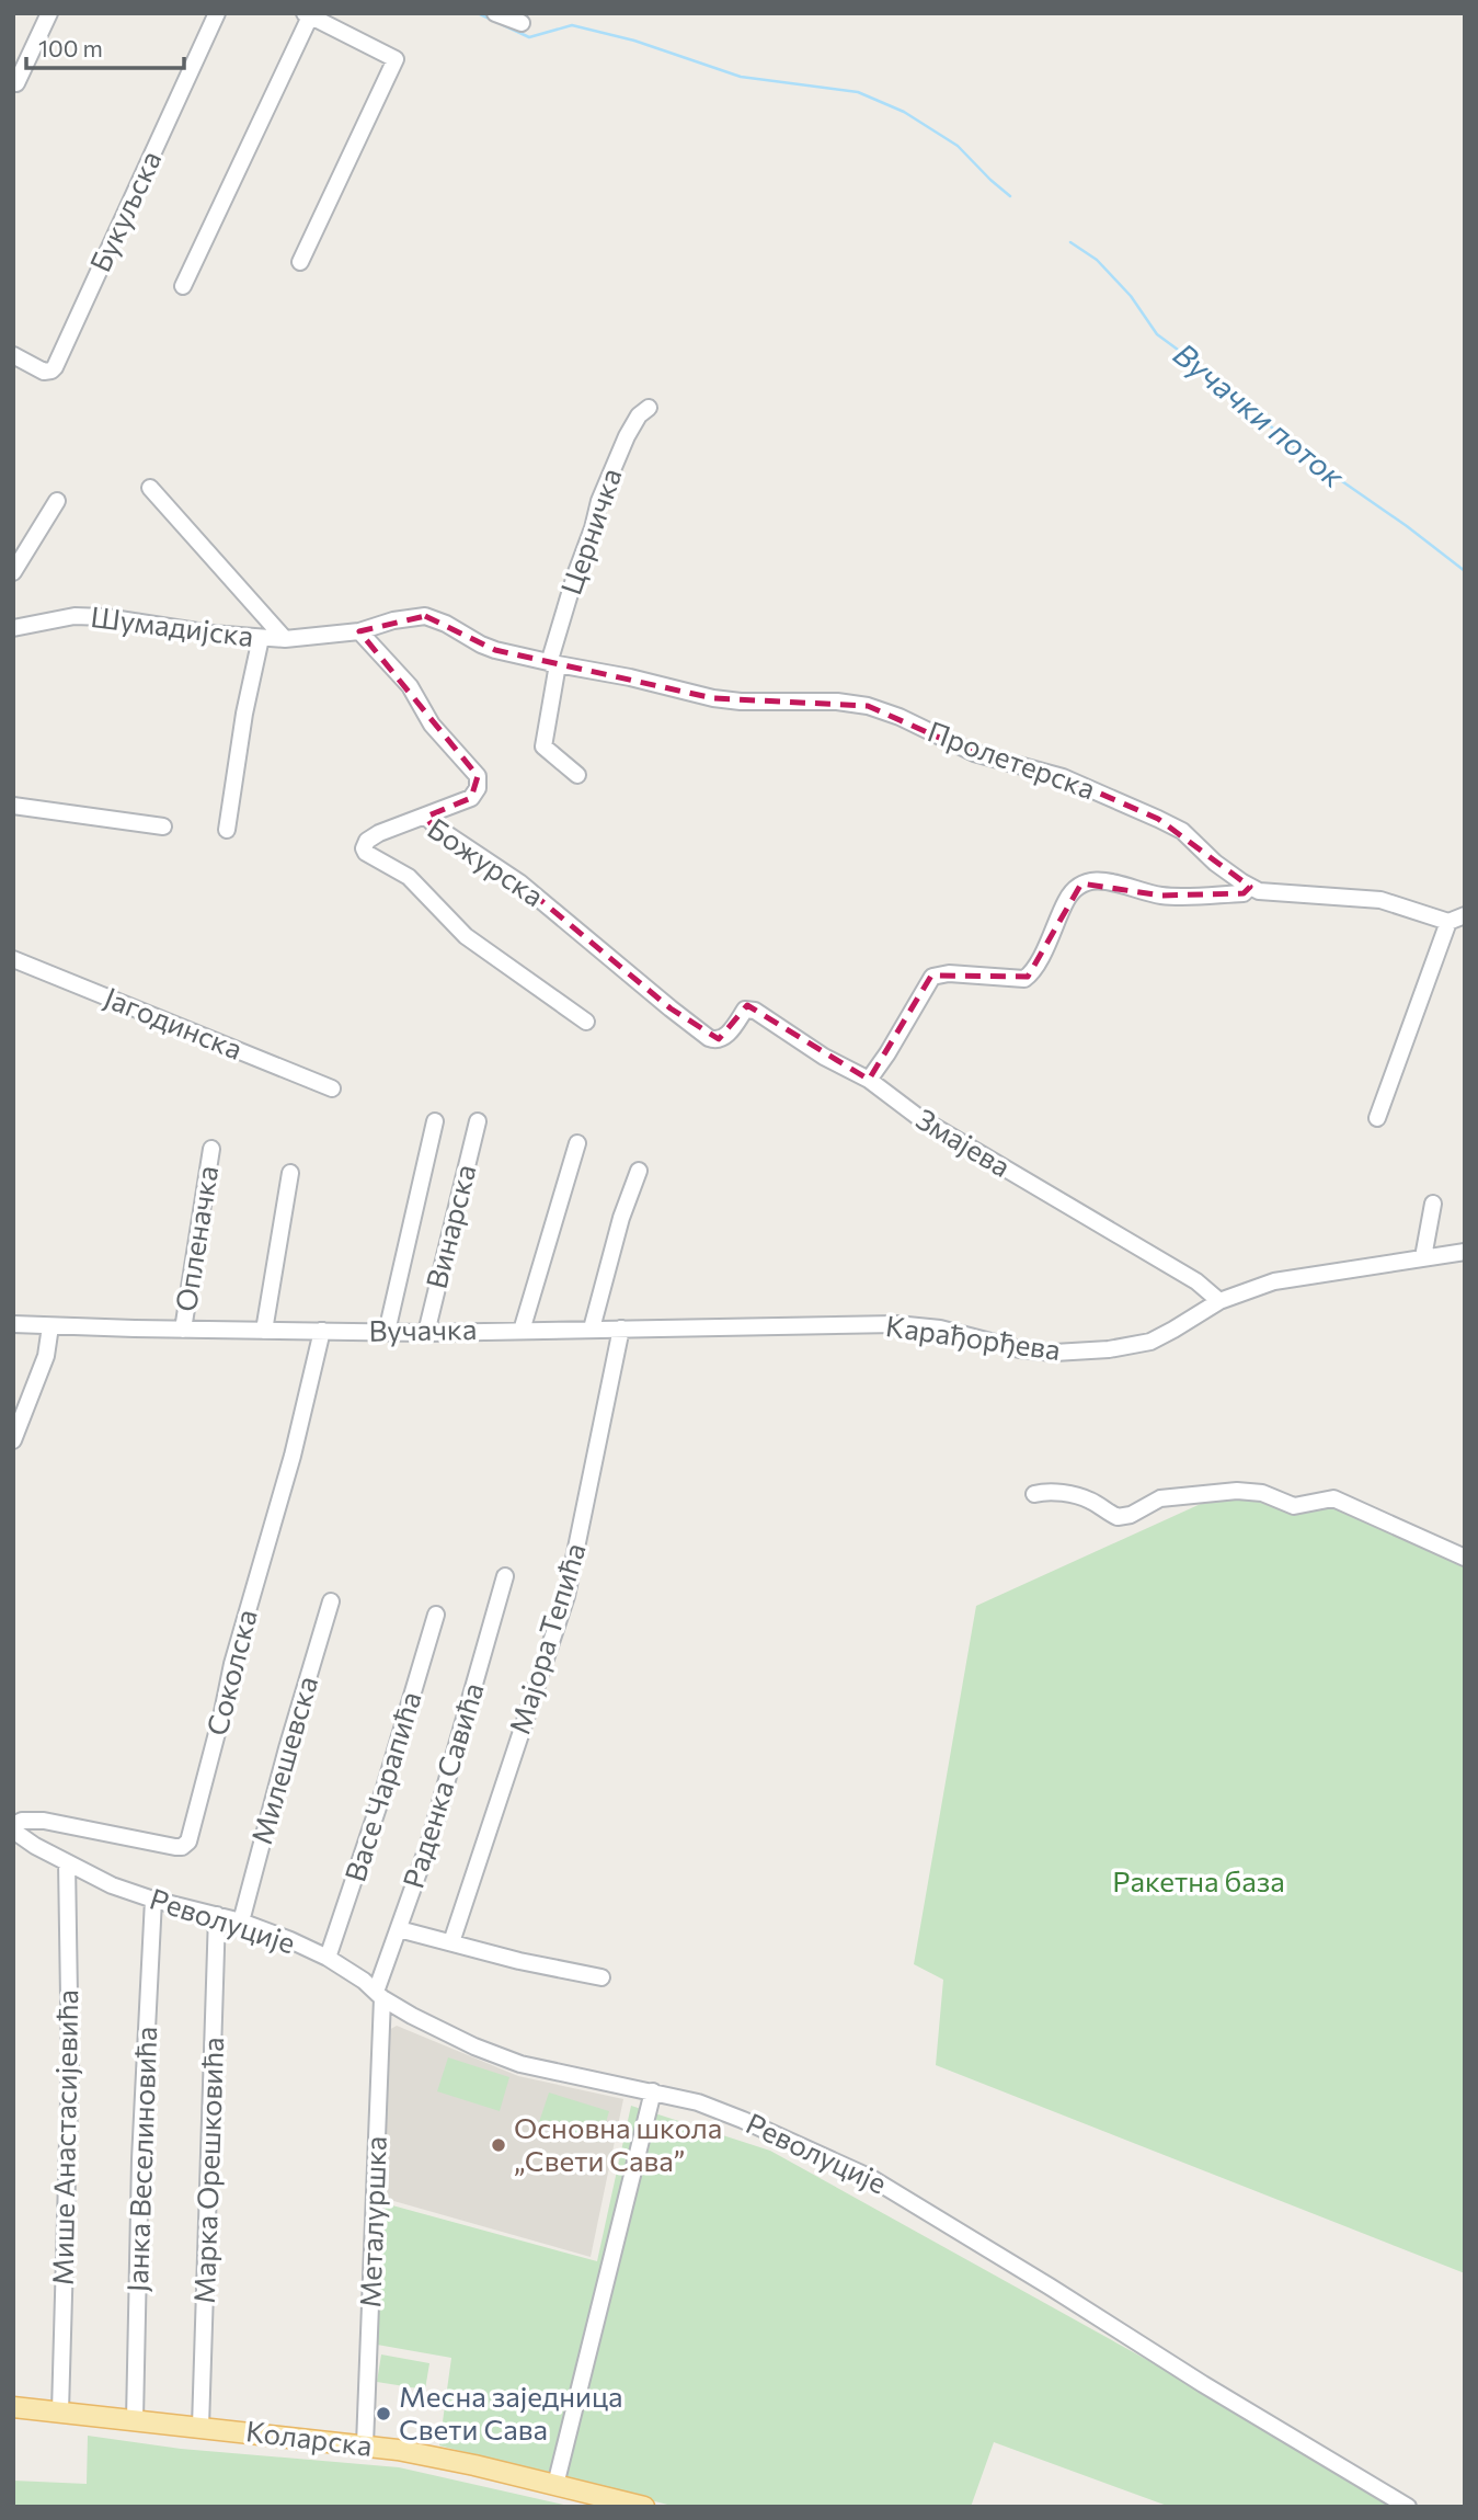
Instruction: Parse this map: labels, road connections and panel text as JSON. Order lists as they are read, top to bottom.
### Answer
{
  "streets": {
    "main road": ["Коларска"],
    "street": [
      "Букуљска",
      "Церничка",
      "Шумадијска",
      "Пролетерска",
      "Божурска",
      "Јагодинска",
      "Змајева",
      "Винарска",
      "Опленачка",
      "Вучачка",
      "Карађорђева",
      "Мајора Тепића",
      "Соколска",
      "Милешевска",
      "Раденка Савића",
      "Васе Чарапића",
      "Револуције",
      "Мише Анастасијевића",
      "Јанка Веселиновића",
      "Марка Орешковића",
      "Металуршка"
    ]
  },
  "crossings": [
    ["Церничка", "Пролетерска"],
    ["Шумадијска", "Пролетерска"],
    ["Божурска", "Змајева"],
    ["Змајева", "Карађорђева"],
    ["Винарска", "Вучачка"],
    ["Опленачка", "Вучачка"],
    ["Вучачка", "Карађорђева"],
    ["Вучачка", "Мајора Тепића"],
    ["Вучачка", "Соколска"],
    ["Соколска", "Револуције"],
    ["Милешевска", "Револуције"],
    ["Раденка Савића", "Револуције"],
    ["Раденка Савића", "Металуршка"],
    ["Васе Чарапића", "Револуције"],
    ["Револуције", "Мише Анастасијевића"],
    ["Револуције", "Јанка Веселиновића"],
    ["Револуције", "Марка Орешковића"],
    ["Револуције", "Металуршка"],
    ["Мише Анастасијевића", "Коларска"],
    ["Јанка Веселиновића", "Коларска"],
    ["Марка Орешковића", "Коларска"],
    ["Металуршка", "Коларска"]
  ],
  "water": ["Вучачки поток"],
  "parks": ["Ракетна база"],
  "places": ["Основна школа „Свети Сава”", "Месна заједница Свети Сава"],
  "scale_bar": "100 m"
}
